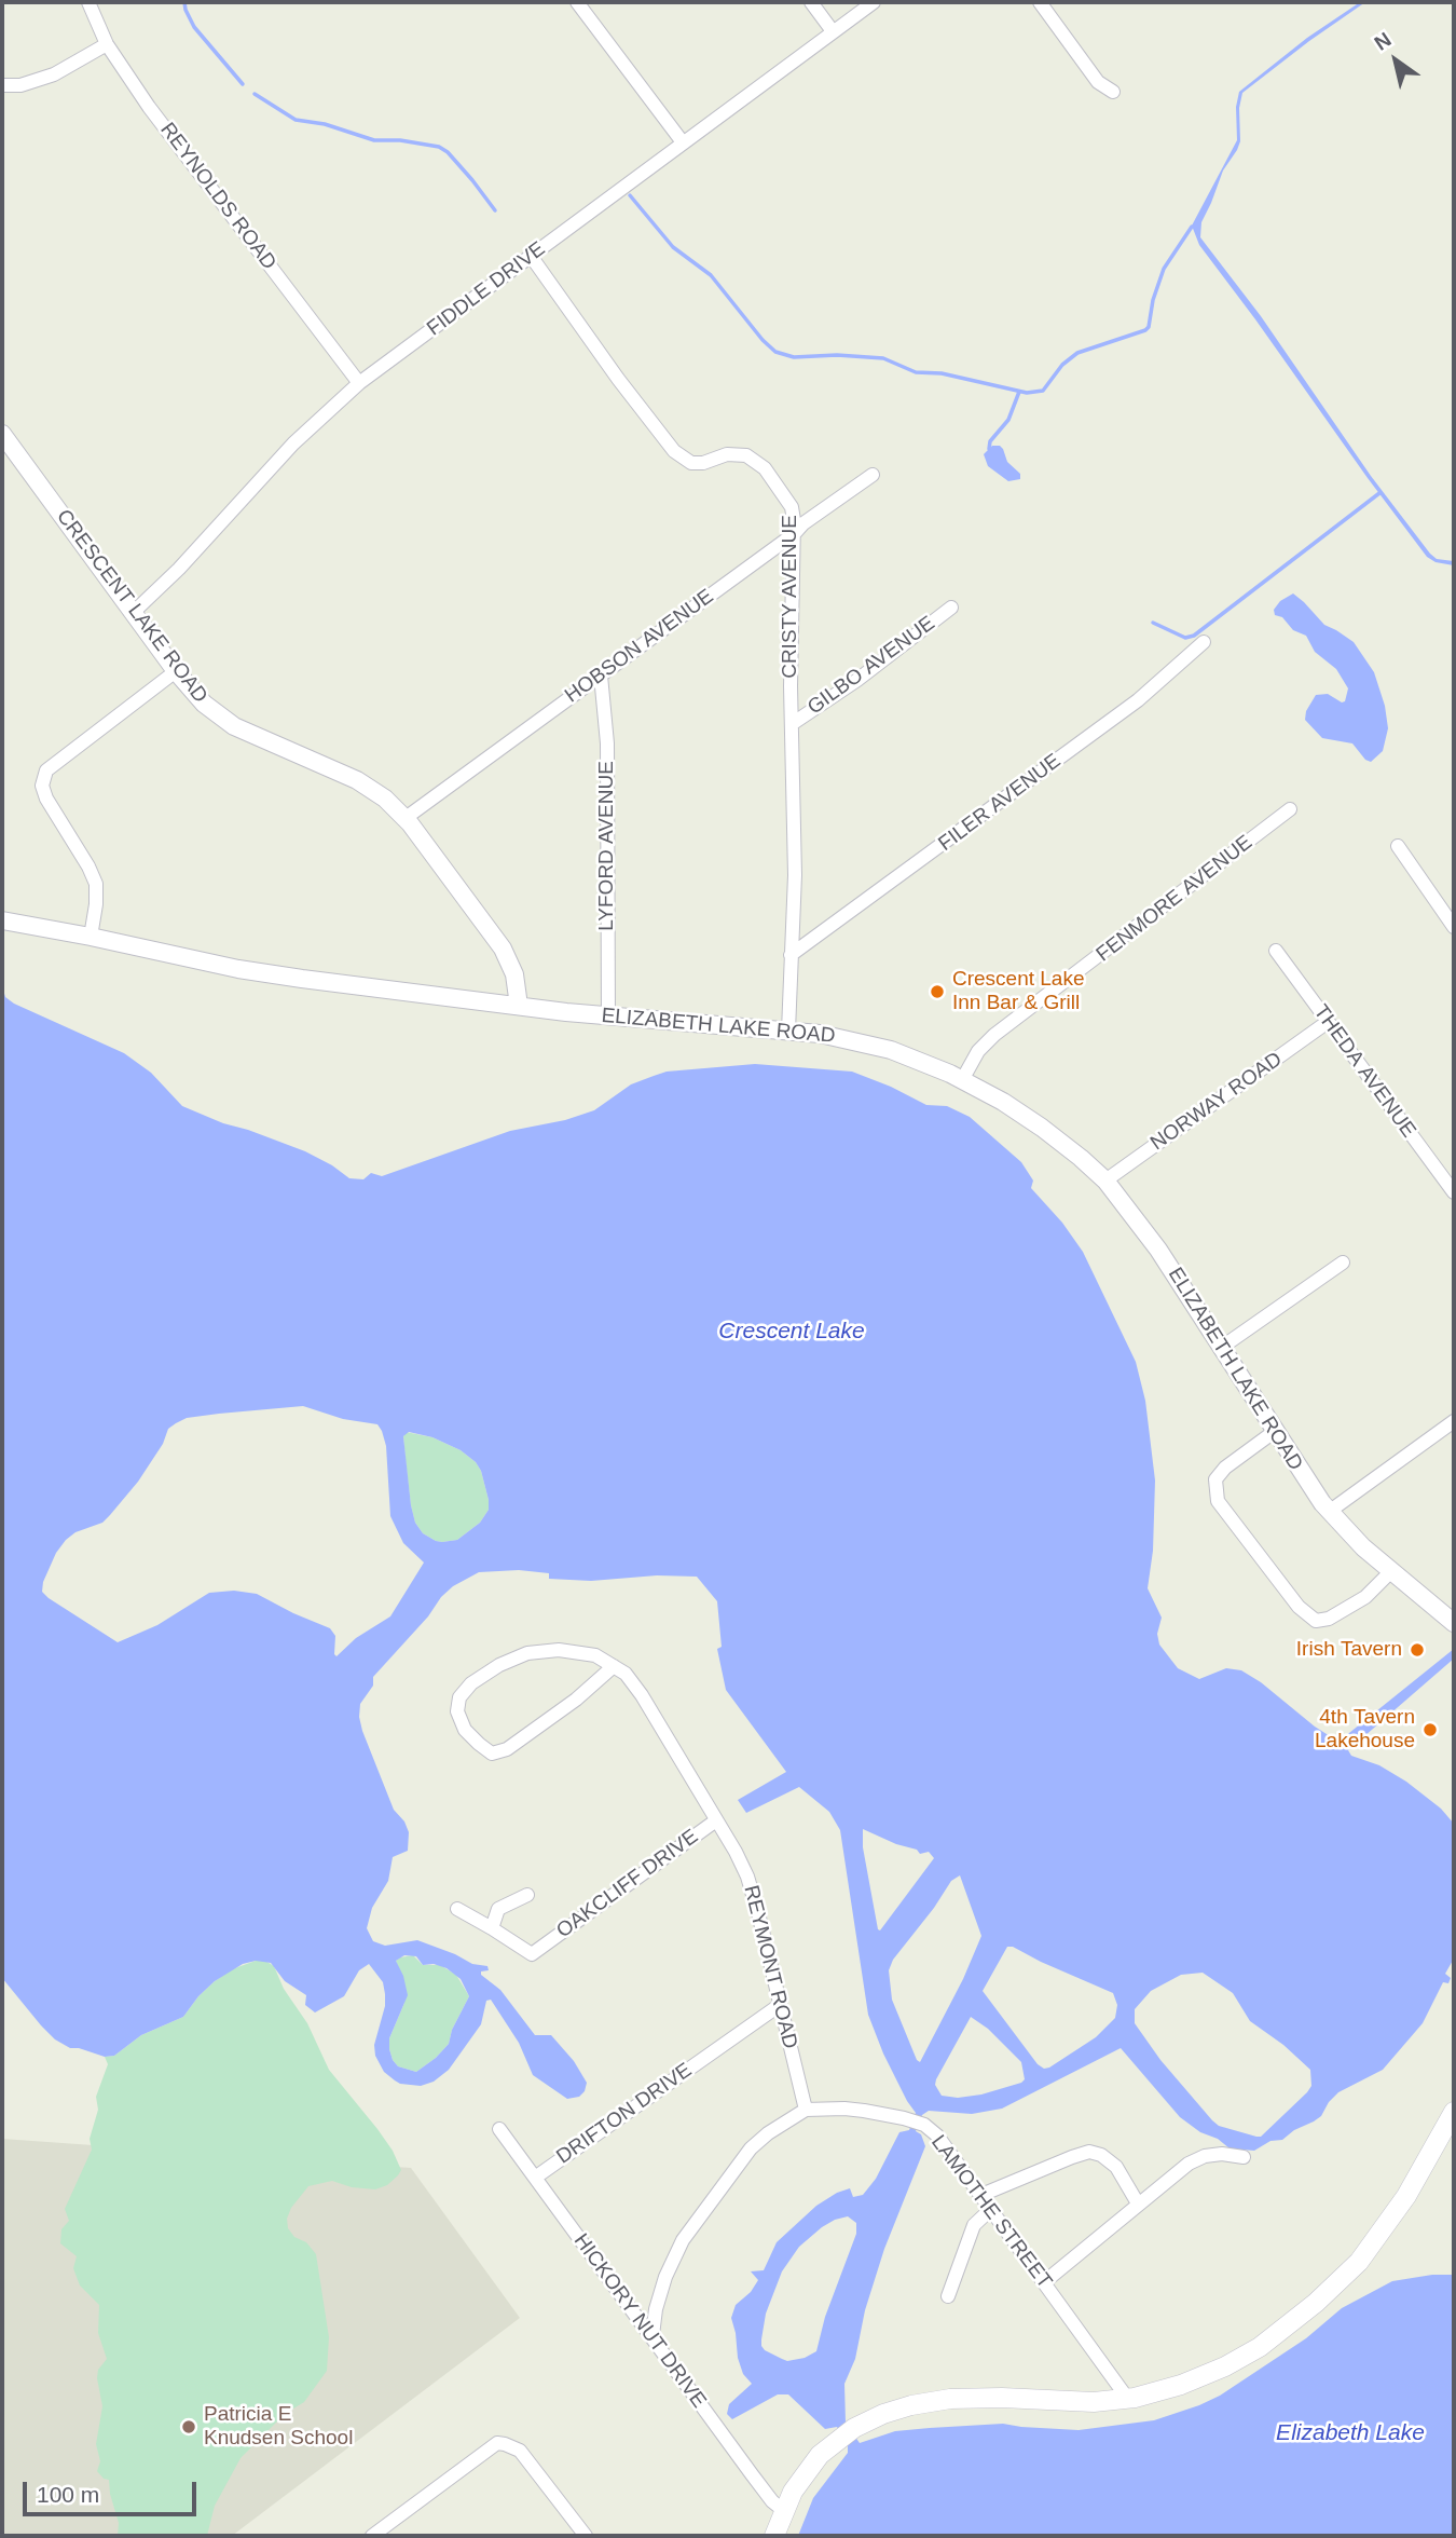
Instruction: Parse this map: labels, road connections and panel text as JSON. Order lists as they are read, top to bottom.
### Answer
{
  "streets": {
    "street": [
      "REYNOLDS ROAD",
      "FIDDLE DRIVE",
      "CRISTY AVENUE",
      "CRESCENT LAKE ROAD",
      "HOBSON AVENUE",
      "GILBO AVENUE",
      "FILER AVENUE",
      "LYFORD AVENUE",
      "FENMORE AVENUE",
      "ELIZABETH LAKE ROAD",
      "THEDA AVENUE",
      "NORWAY ROAD",
      "OAKCLIFF DRIVE",
      "REYMONT ROAD",
      "DRIFTON DRIVE",
      "LAMOTHE STREET",
      "HICKORY NUT DRIVE"
    ]
  },
  "crossings": [
    ["REYNOLDS ROAD", "FIDDLE DRIVE"],
    ["FIDDLE DRIVE", "CRISTY AVENUE"],
    ["FIDDLE DRIVE", "CRESCENT LAKE ROAD"],
    ["CRISTY AVENUE", "HOBSON AVENUE"],
    ["CRISTY AVENUE", "GILBO AVENUE"],
    ["CRISTY AVENUE", "FILER AVENUE"],
    ["CRISTY AVENUE", "ELIZABETH LAKE ROAD"],
    ["CRESCENT LAKE ROAD", "HOBSON AVENUE"],
    ["CRESCENT LAKE ROAD", "ELIZABETH LAKE ROAD"],
    ["HOBSON AVENUE", "LYFORD AVENUE"],
    ["LYFORD AVENUE", "ELIZABETH LAKE ROAD"],
    ["FENMORE AVENUE", "ELIZABETH LAKE ROAD"],
    ["ELIZABETH LAKE ROAD", "NORWAY ROAD"],
    ["THEDA AVENUE", "NORWAY ROAD"],
    ["OAKCLIFF DRIVE", "REYMONT ROAD"],
    ["REYMONT ROAD", "DRIFTON DRIVE"],
    ["REYMONT ROAD", "LAMOTHE STREET"],
    ["DRIFTON DRIVE", "HICKORY NUT DRIVE"]
  ],
  "water": ["Crescent Lake", "Elizabeth Lake"],
  "places": [
    "Crescent Lake Inn Bar & Grill",
    "Irish Tavern",
    "4th Tavern Lakehouse",
    "Patricia E Knudsen School"
  ],
  "scale_bar": "100 m",
  "north": "top left"
}
